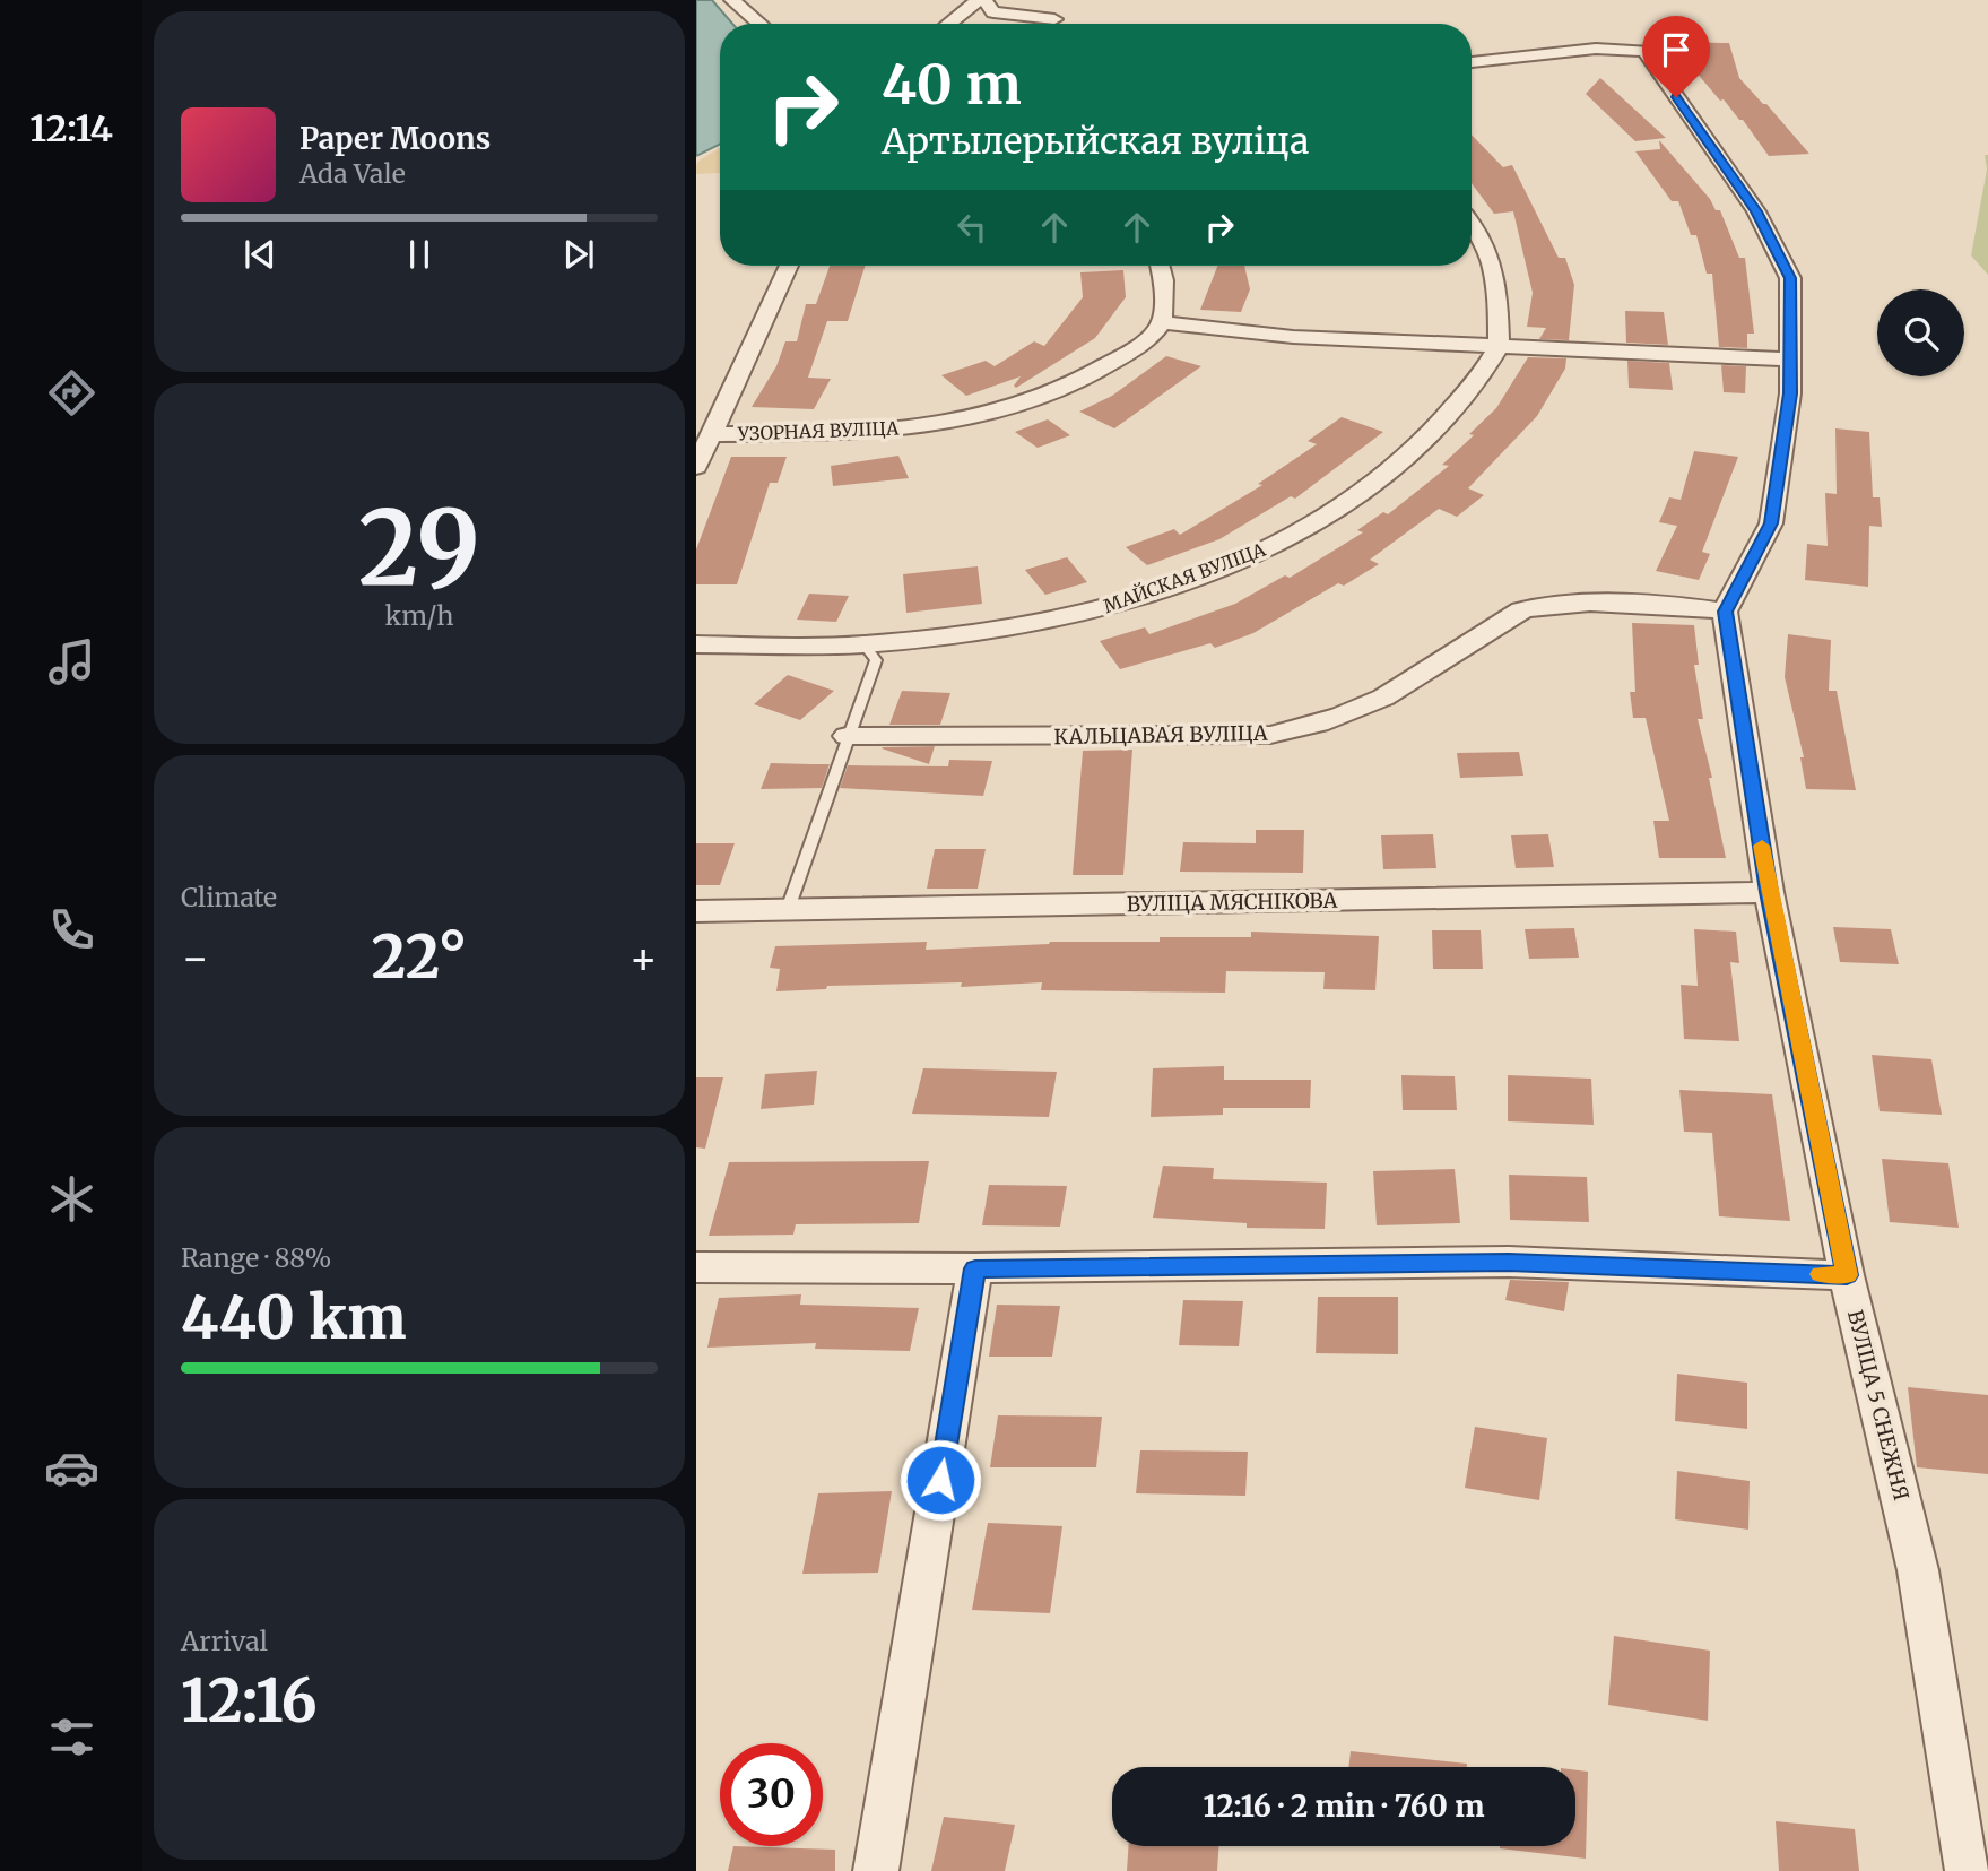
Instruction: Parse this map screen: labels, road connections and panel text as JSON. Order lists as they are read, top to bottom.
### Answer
{
  "streets": {
    "street": [
      "УЗОРНАЯ ВУЛІЦА",
      "МАЙСКАЯ ВУЛІЦА",
      "КАЛЬЦАВАЯ ВУЛІЦА",
      "ВУЛІЦА МЯСНІКОВА",
      "ВУЛІЦА 5 СНЕЖНЯ"
    ]
  },
  "crossings": [
    ["КАЛЬЦАВАЯ ВУЛІЦА", "ВУЛІЦА 5 СНЕЖНЯ"],
    ["ВУЛІЦА МЯСНІКОВА", "ВУЛІЦА 5 СНЕЖНЯ"]
  ],
  "page": {
    "tabs": "12:14",
    "turn": ["40 m", "Артылерыйская вуліца"],
    "song": ["Paper Moons", "Ada Vale"],
    "tile": [
      ["29", "km/h"],
      "Climate",
      ["Range · 88%", "440 km"],
      ["Arrival", "12:16"]
    ],
    "heat": ["−", "22°", "+"],
    "limit": "30",
    "trip": "12:16 · 2 min · 760 m"
  }
}
